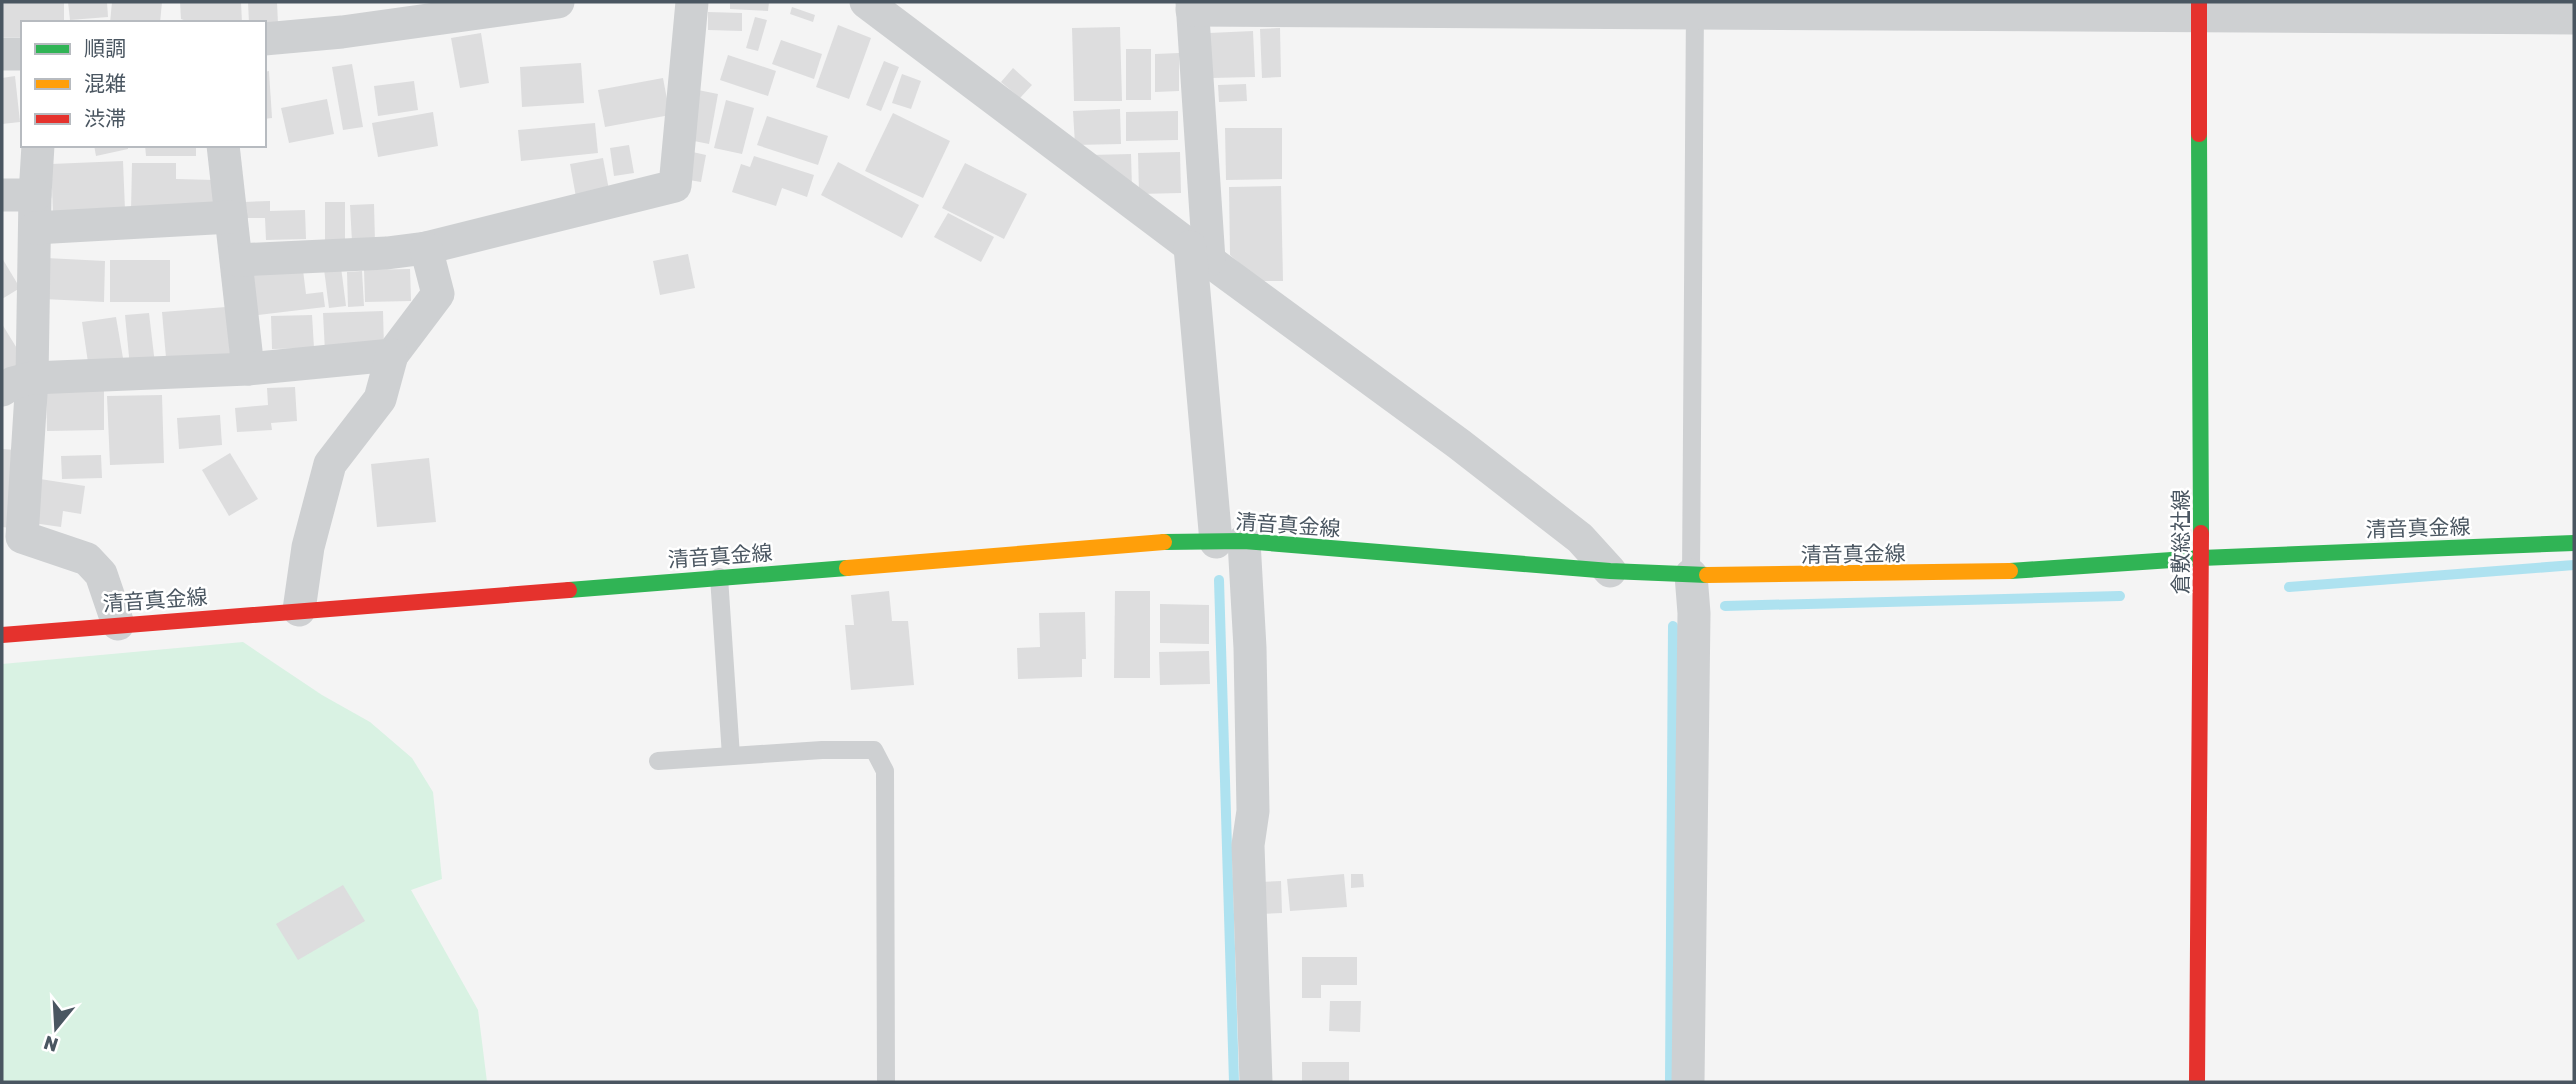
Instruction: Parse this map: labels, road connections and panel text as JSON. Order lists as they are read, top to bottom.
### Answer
{
  "streets": {
    "main road": ["清音真金線", "倉敷総社線"]
  },
  "crossings": [
    ["清音真金線", "倉敷総社線"]
  ],
  "legend": ["順調", "混雑", "渋滞"],
  "north": "bottom"
}
